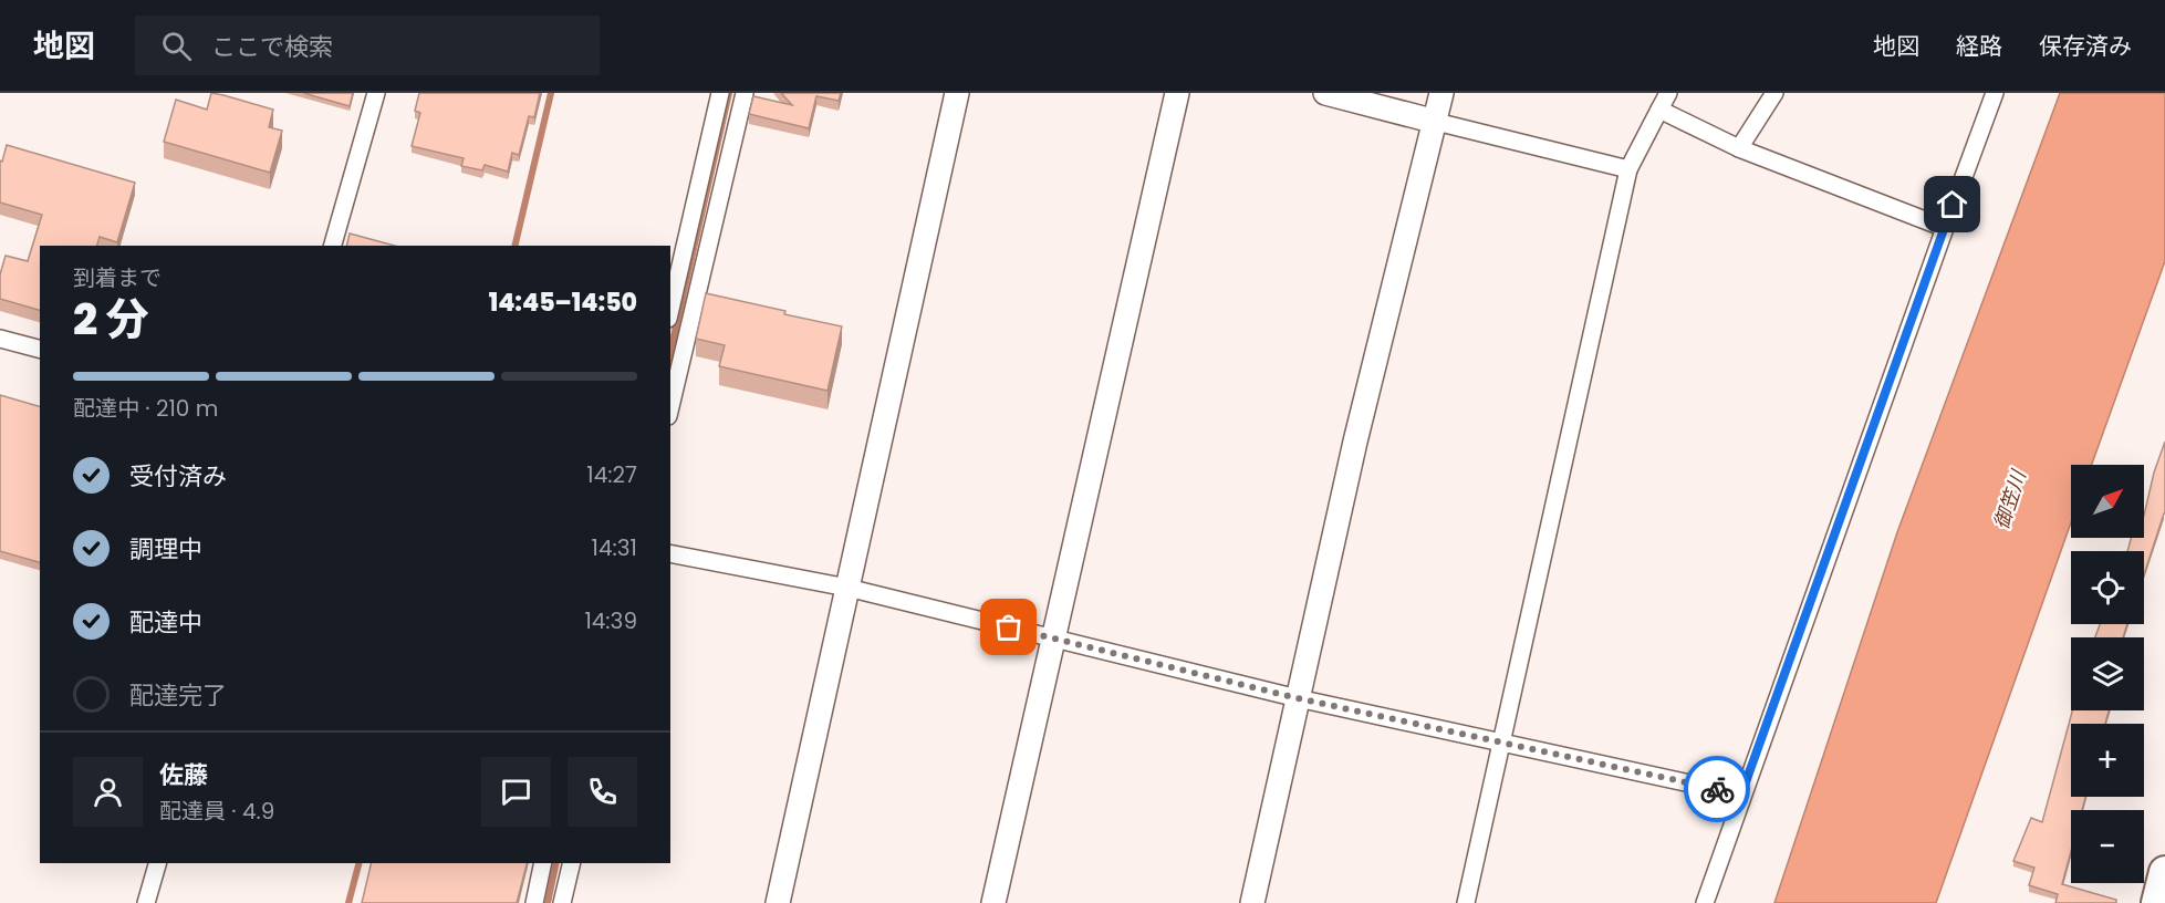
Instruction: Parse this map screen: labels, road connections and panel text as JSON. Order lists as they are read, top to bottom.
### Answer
{
  "water": ["御笠川"],
  "north": "top right",
  "page": {
    "header": "地図",
    "search": "ここで検索",
    "nav": ["地図", "経路", "保存済み"],
    "heading": ["2 分", "到着まで", "14:45–14:50"],
    "panel": ["佐藤", "配達員 · 4.9"],
    "bar": "配達中 · 210 m",
    "list": [
      ["受付済み", "14:27"],
      ["調理中", "14:31"],
      ["配達中", "14:39"],
      "配達完了"
    ],
    "map_buttons": ["+", "−"]
  }
}
